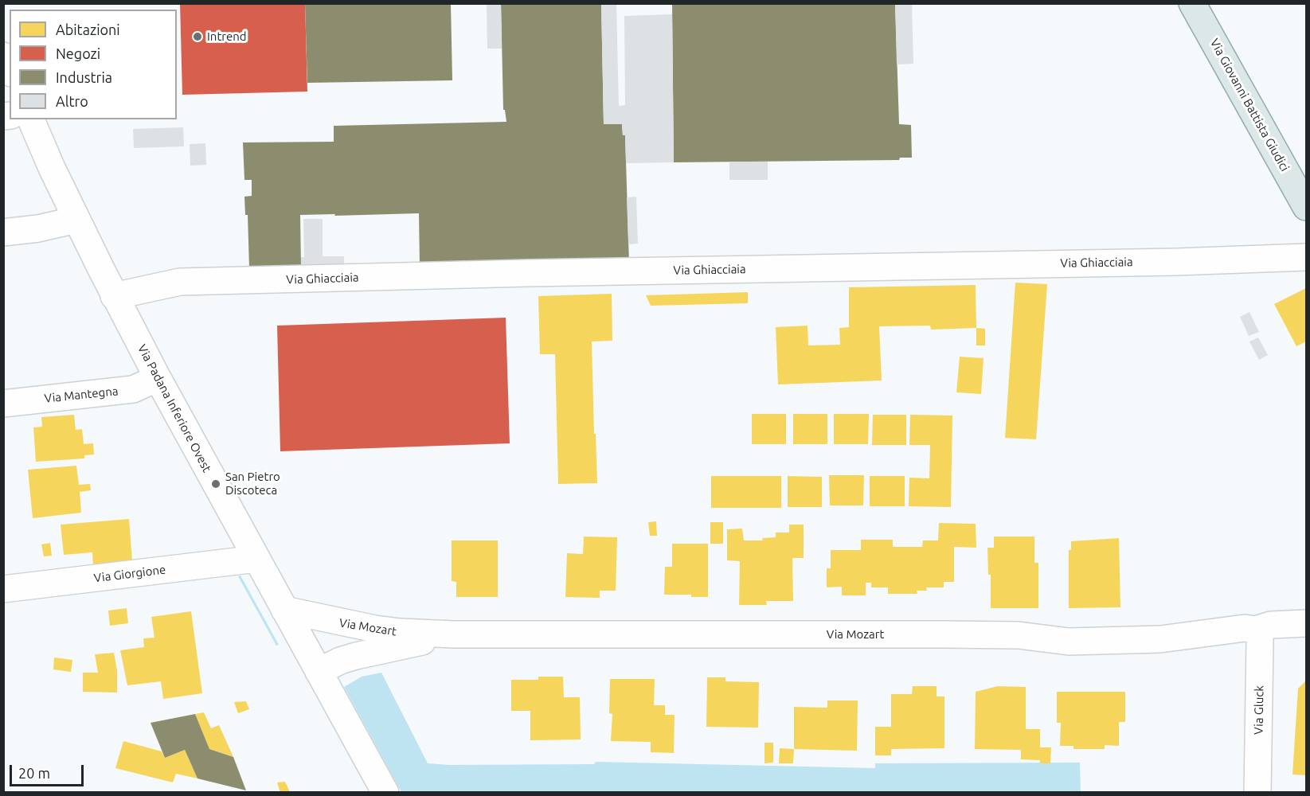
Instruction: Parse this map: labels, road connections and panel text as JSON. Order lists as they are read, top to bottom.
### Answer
{
  "streets": {
    "main road": ["Via Giovanni Battista Giudici"],
    "street": [
      "Via Ghiacciaia",
      "Via Mantegna",
      "Via Padana Inferiore Ovest",
      "Via Giorgione",
      "Via Mozart",
      "Via Gluck"
    ]
  },
  "crossings": [
    ["Via Ghiacciaia", "Via Padana Inferiore Ovest"],
    ["Via Mantegna", "Via Padana Inferiore Ovest"],
    ["Via Padana Inferiore Ovest", "Via Giorgione"],
    ["Via Padana Inferiore Ovest", "Via Mozart"],
    ["Via Mozart", "Via Gluck"]
  ],
  "places": ["Intrend", "San Pietro Discoteca"],
  "legend": [
    "Abitazioni",
    "Negozi",
    "Industria",
    "Altro"
  ],
  "scale_bar": "20 m"
}
